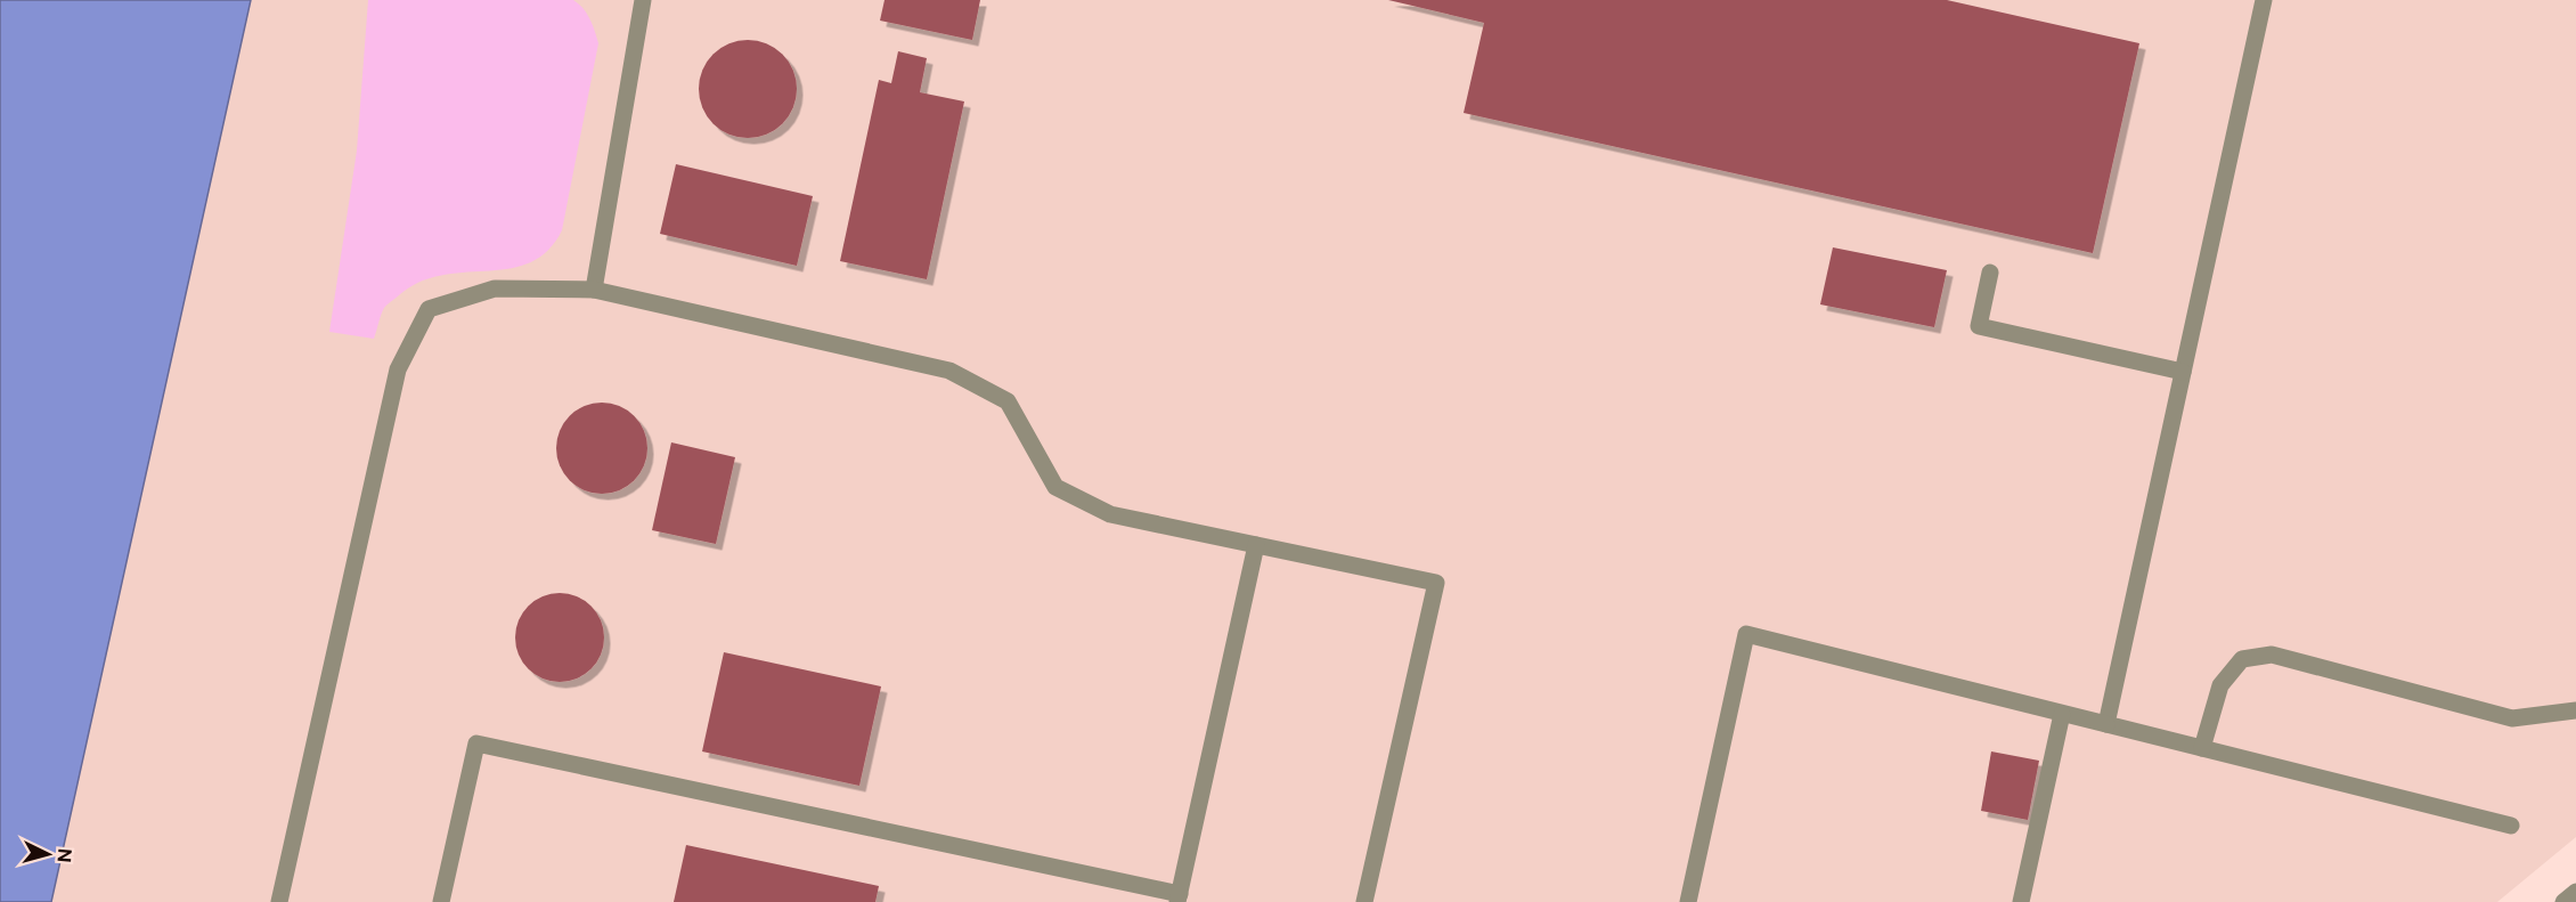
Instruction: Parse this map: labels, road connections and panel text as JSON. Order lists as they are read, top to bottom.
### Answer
{
  "north": "right"
}
